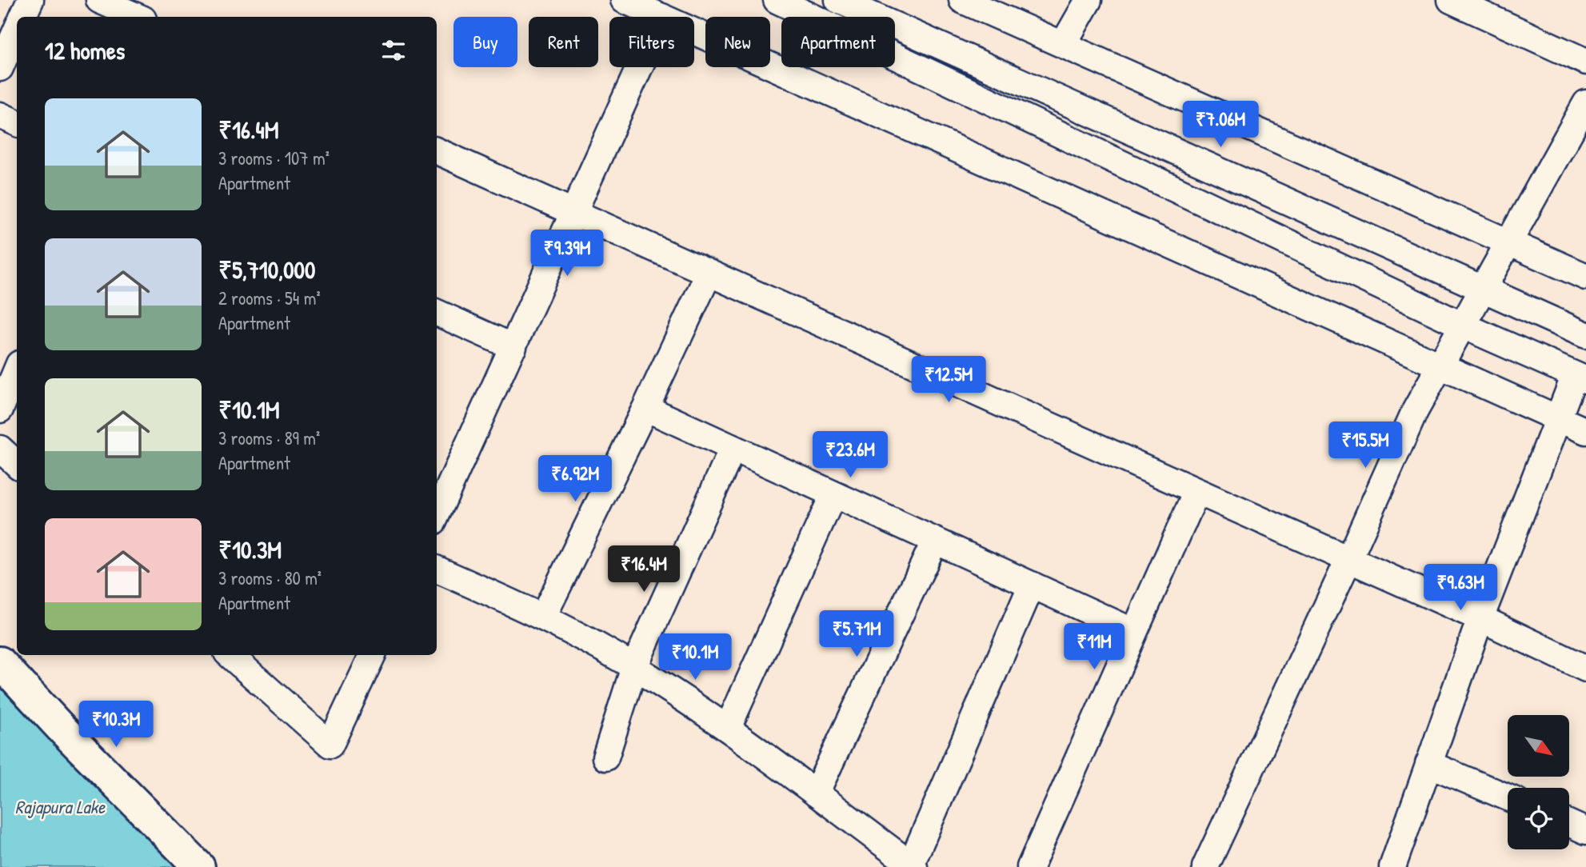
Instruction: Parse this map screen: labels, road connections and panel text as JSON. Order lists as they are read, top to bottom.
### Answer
{
  "water": ["Rajapura Lake"],
  "north": "bottom right",
  "page": {
    "chip": [
      "Buy",
      "Rent",
      "Filters",
      "New",
      "Apartment"
    ],
    "heading": "12 homes",
    "list": [
      {
        "name": "₹16.4M",
        "note": "3 rooms · 107 m² · Apartment"
      },
      {
        "name": "₹5,710,000",
        "note": "2 rooms · 54 m² · Apartment"
      },
      {
        "name": "₹10.1M",
        "note": "3 rooms · 89 m² · Apartment"
      },
      {
        "name": "₹10.3M",
        "note": "3 rooms · 80 m² · Apartment"
      }
    ],
    "price": [
      "₹7.06M",
      "₹9.39M",
      "₹12.5M",
      "₹15.5M",
      "₹23.6M",
      "₹6.92M",
      "₹16.4M",
      "₹9.63M",
      "₹5.71M",
      "₹11M",
      "₹10.1M",
      "₹10.3M"
    ]
  }
}
